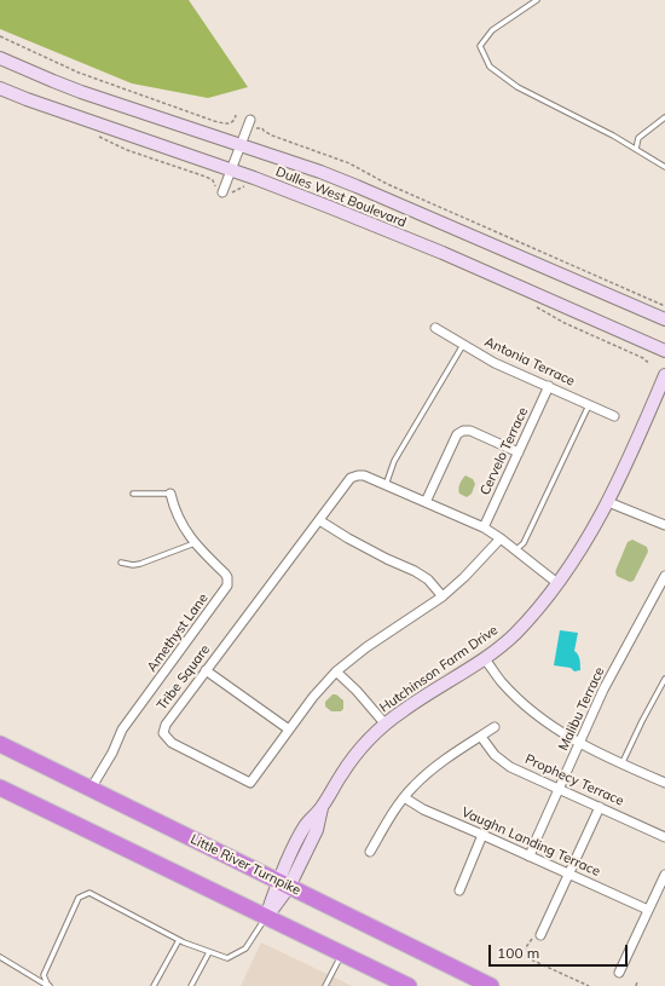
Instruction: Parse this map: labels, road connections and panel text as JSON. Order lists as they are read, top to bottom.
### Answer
{
  "streets": {
    "highway": ["Little River Turnpike"],
    "street": [
      "Dulles West Boulevard",
      "Antonia Terrace",
      "Cervelo Terrace",
      "Amethyst Lane",
      "Hutchinson Farm Drive",
      "Tribe Square",
      "Malibu Terrace",
      "Prophecy Terrace",
      "Vaughn Landing Terrace"
    ]
  },
  "crossings": [
    ["Antonia Terrace", "Cervelo Terrace"],
    ["Cervelo Terrace", "Tribe Square"],
    ["Amethyst Lane", "Little River Turnpike"],
    ["Hutchinson Farm Drive", "Tribe Square"],
    ["Hutchinson Farm Drive", "Little River Turnpike"],
    ["Malibu Terrace", "Prophecy Terrace"],
    ["Malibu Terrace", "Vaughn Landing Terrace"]
  ],
  "scale_bar": "100 m"
}
